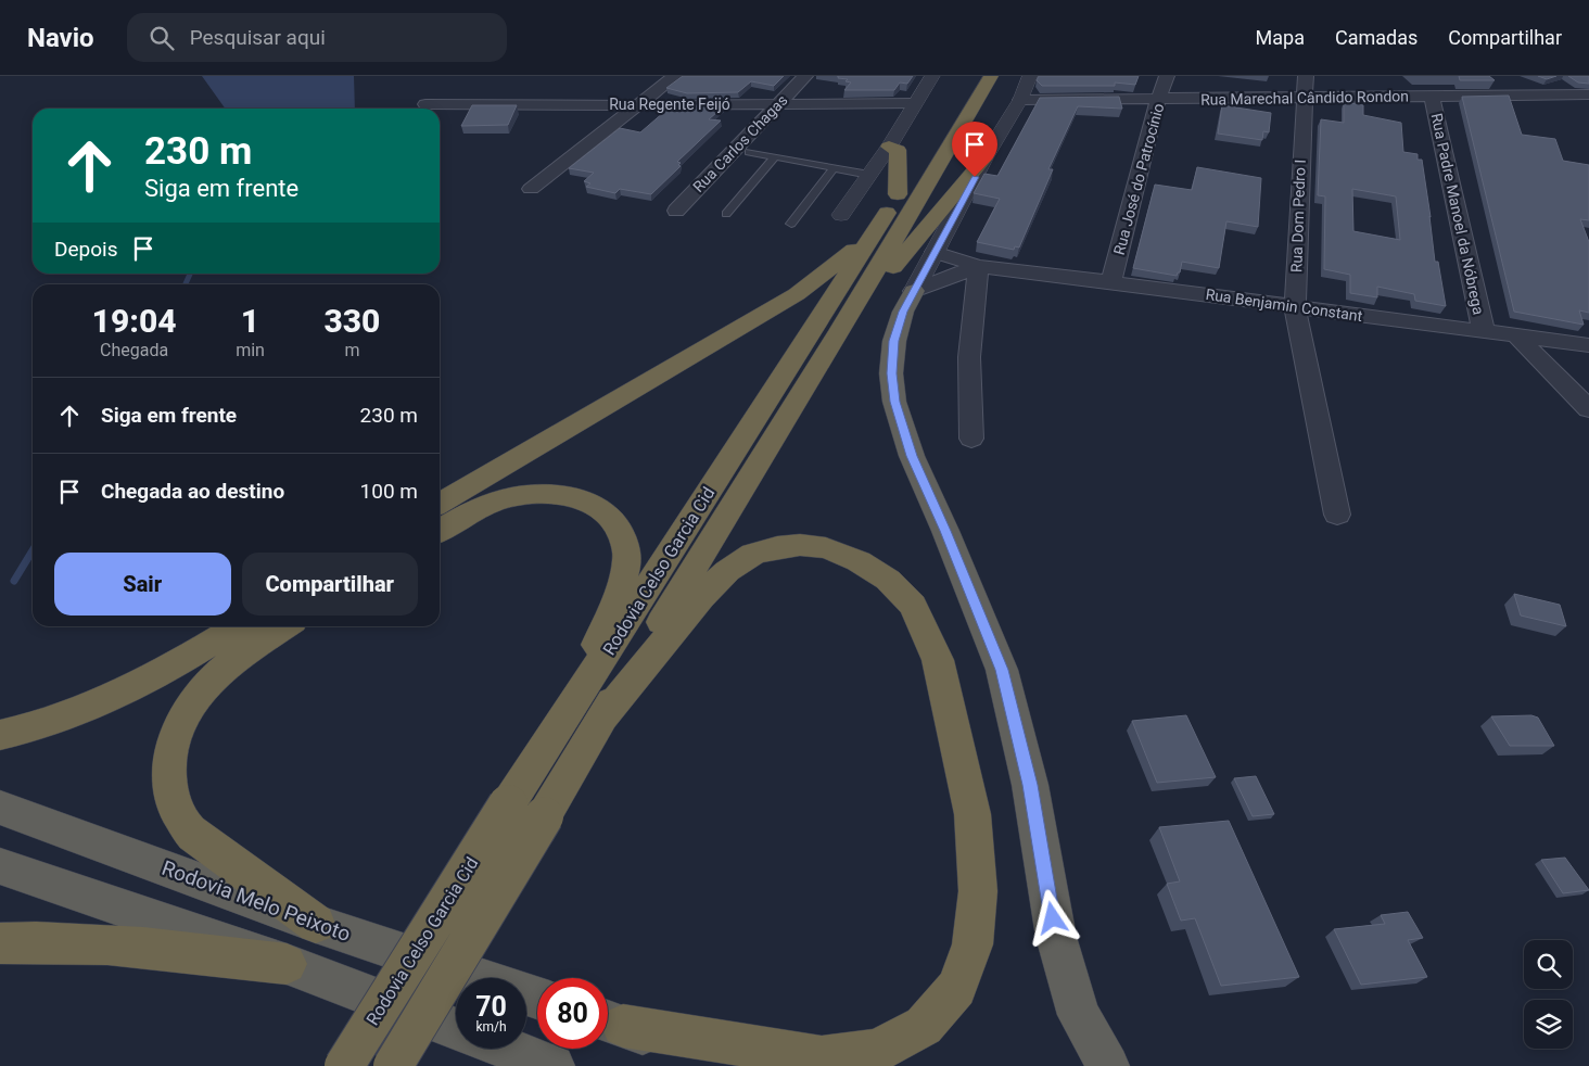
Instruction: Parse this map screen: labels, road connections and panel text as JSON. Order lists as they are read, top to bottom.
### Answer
{
  "streets": {
    "highway": ["Rodovia Celso Garcia Cid", "Rodovia Melo Peixoto"],
    "street": [
      "Rua Marechal Cândido Rondon",
      "Rua Regente Feijó",
      "Rua Carlos Chagas",
      "Rua José do Patrocínio",
      "Rua Padre Manoel da Nóbrega",
      "Rua Dom Pedro I",
      "Rua Benjamin Constant"
    ]
  },
  "crossings": [
    ["Rua Marechal Cândido Rondon", "Rua José do Patrocínio"],
    ["Rua Marechal Cândido Rondon", "Rua Padre Manoel da Nóbrega"],
    ["Rua Marechal Cândido Rondon", "Rua Dom Pedro I"],
    ["Rua Regente Feijó", "Rua Carlos Chagas"],
    ["Rua José do Patrocínio", "Rua Benjamin Constant"],
    ["Rua Padre Manoel da Nóbrega", "Rua Benjamin Constant"],
    ["Rua Dom Pedro I", "Rua Benjamin Constant"]
  ],
  "page": {
    "header": "Navio",
    "search": "Pesquisar aqui",
    "nav": ["Mapa", "Camadas", "Compartilhar"],
    "turn": ["230 m", "Siga em frente"],
    "then": "Depois",
    "eta": [
      "19:04",
      "Chegada",
      "1",
      "min",
      "330",
      "m"
    ],
    "list": [
      {
        "name": "Siga em frente",
        "value": "230 m"
      },
      {
        "name": "Chegada ao destino",
        "value": "100 m"
      }
    ],
    "buttons": ["Sair", "Compartilhar"],
    "speed": "70 km/h",
    "limit": "80"
  }
}
